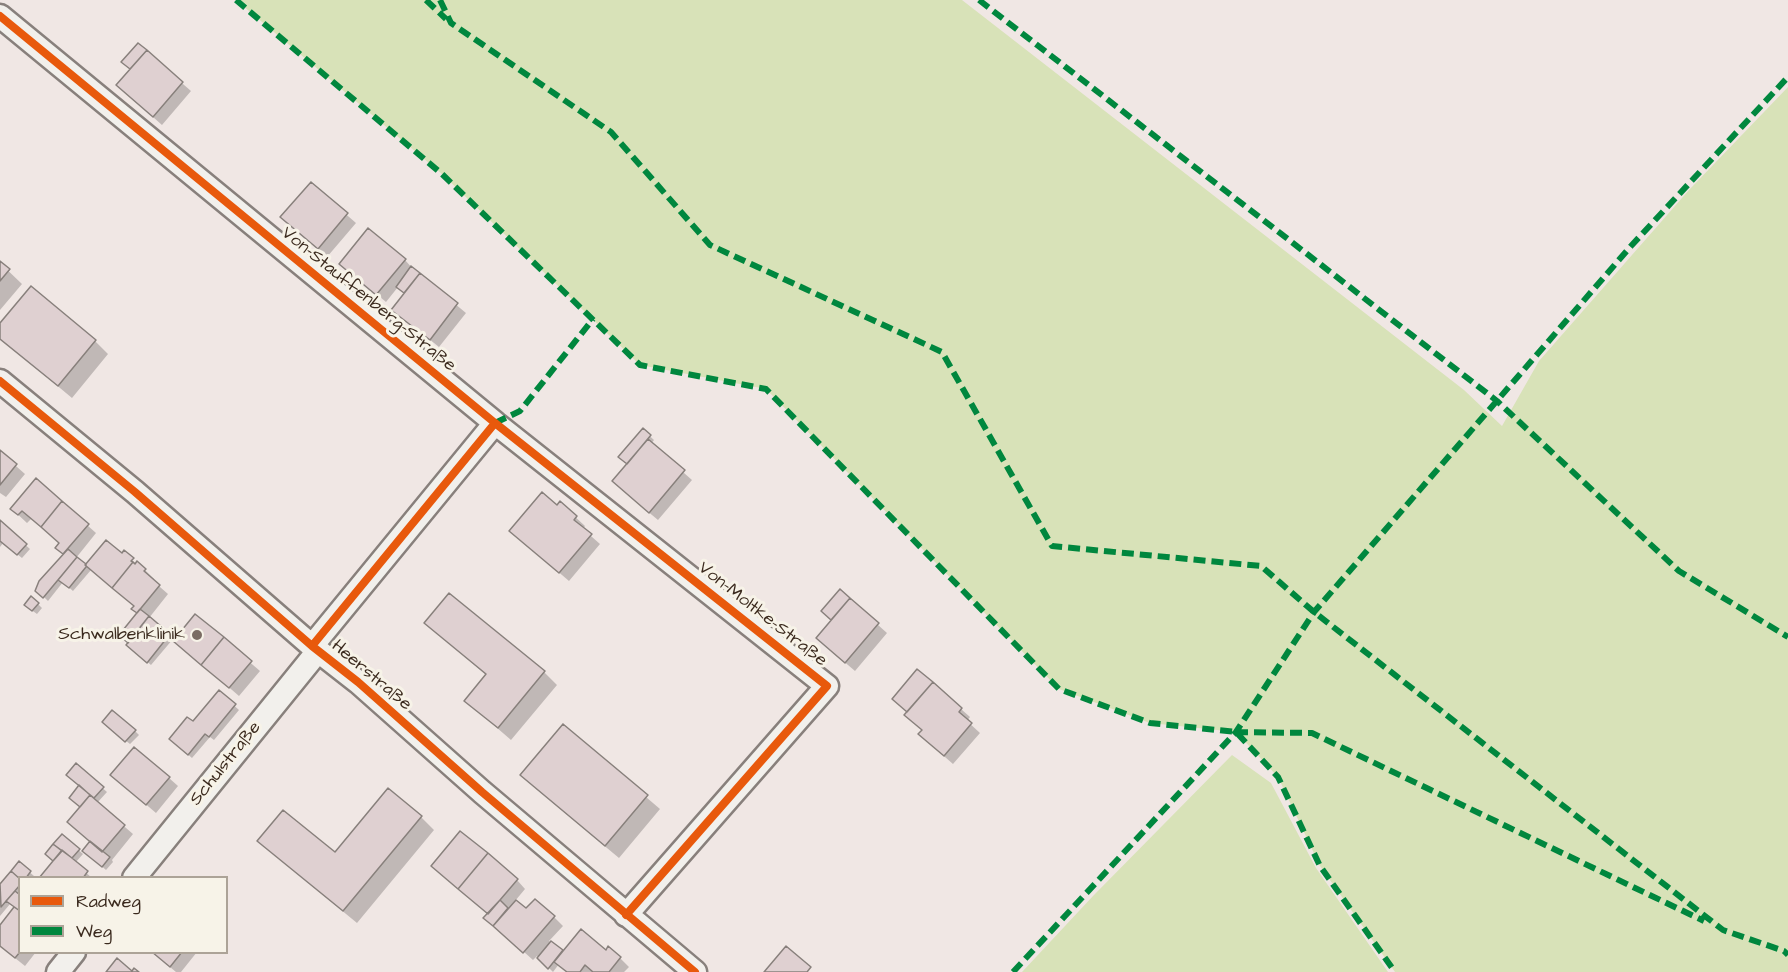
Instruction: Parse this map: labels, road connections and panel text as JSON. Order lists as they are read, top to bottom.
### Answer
{
  "streets": {
    "street": [
      "Von-Stauffenberg-Straße",
      "Von-Moltke-Straße",
      "Heerstraße",
      "Schulstraße"
    ]
  },
  "crossings": [
    ["Von-Stauffenberg-Straße", "Von-Moltke-Straße"],
    ["Von-Moltke-Straße", "Heerstraße"],
    ["Heerstraße", "Schulstraße"]
  ],
  "places": ["Schwalbenklinik"],
  "legend": ["Radweg", "Weg"]
}
